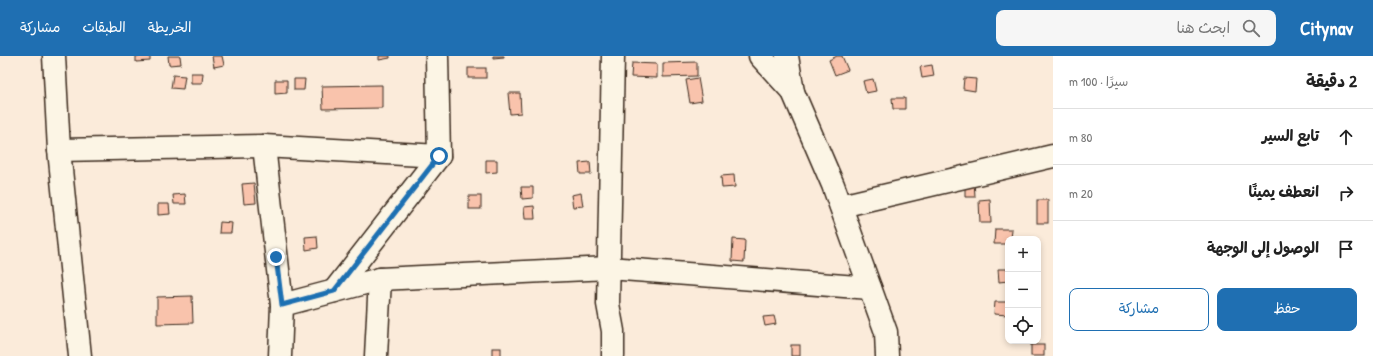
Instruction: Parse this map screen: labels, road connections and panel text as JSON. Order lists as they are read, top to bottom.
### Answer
{
  "page": {
    "header": "Citynav",
    "search": "ابحث هنا",
    "nav": ["الخريطة", "الطبقات", "مشاركة"],
    "heading": ["2 دقيقة", "سيرًا · 100 m"],
    "list": [
      ["تابع السير", "80 m"],
      ["انعطف يمينًا", "20 m"],
      "الوصول إلى الوجهة"
    ],
    "map_buttons": ["+", "−"],
    "buttons": ["حفظ", "مشاركة"]
  }
}
